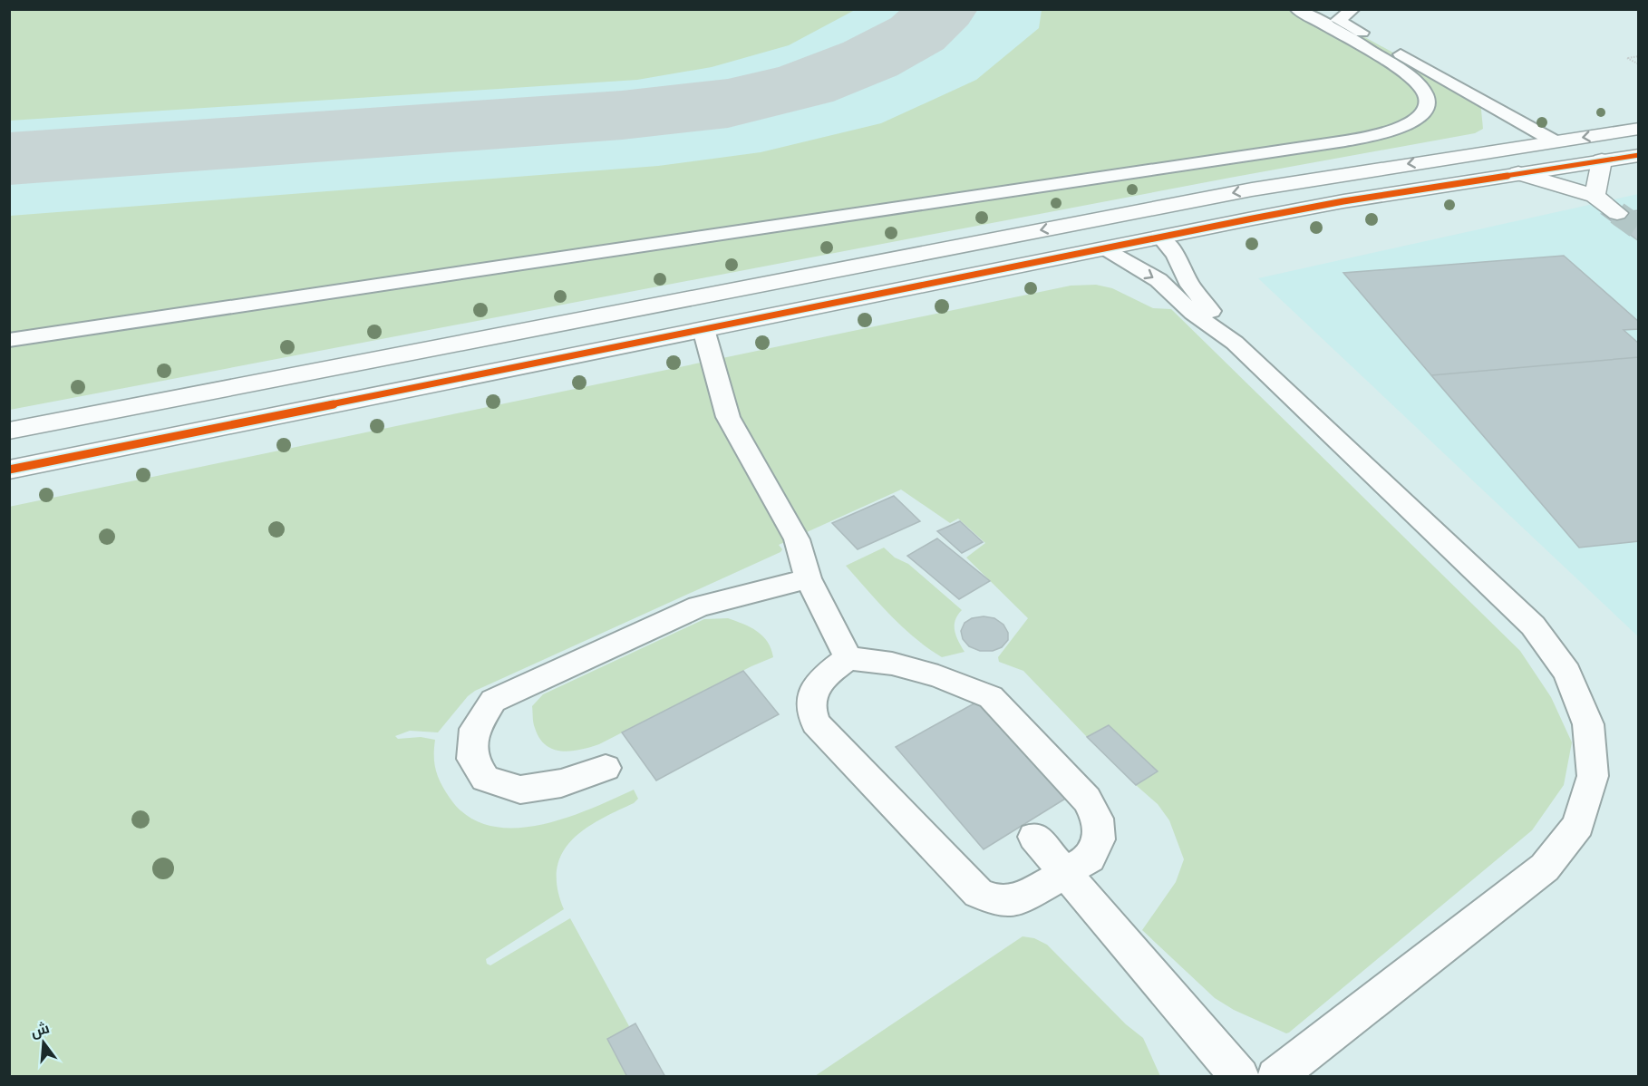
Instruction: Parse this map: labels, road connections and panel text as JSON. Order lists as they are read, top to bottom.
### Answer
{
  "north": "top"
}
